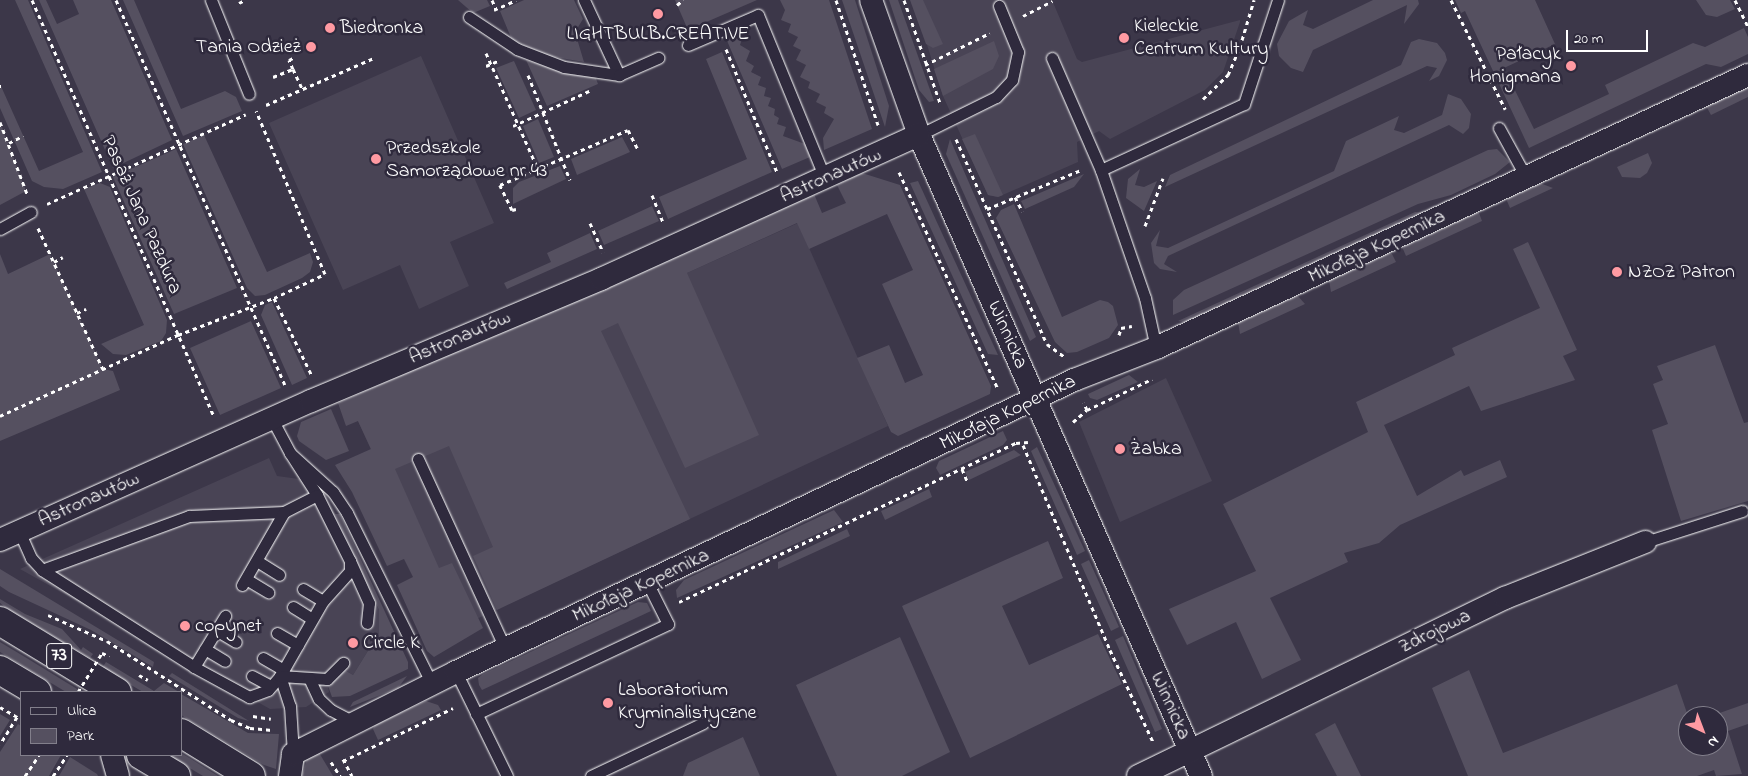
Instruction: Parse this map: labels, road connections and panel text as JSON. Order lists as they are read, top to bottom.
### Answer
{
  "streets": {
    "main road": ["73"],
    "street": [
      "Astronautów",
      "Mikołaja Kopernika",
      "Winnicka",
      "Zdrojowa"
    ],
    "path": ["Pasaż Jana Pazdura"]
  },
  "crossings": [
    ["Astronautów", "Pasaż Jana Pazdura"],
    ["Astronautów", "Winnicka"],
    ["Mikołaja Kopernika", "Winnicka"],
    ["Winnicka", "Zdrojowa"]
  ],
  "places": [
    "LIGHTBULB.CREATIVE",
    "Biedronka",
    "Kieleckie Centrum Kultury",
    "Tania Odzież",
    "Pałacyk Honigmana",
    "Przedszkole Samorządowe nr 43",
    "NZOZ Patron",
    "Żabka",
    "copynet",
    "Circle K",
    "Laboratorium Kryminalistyczne"
  ],
  "legend": ["Ulica", "Park"],
  "scale_bar": "20 m",
  "north": "bottom right"
}
